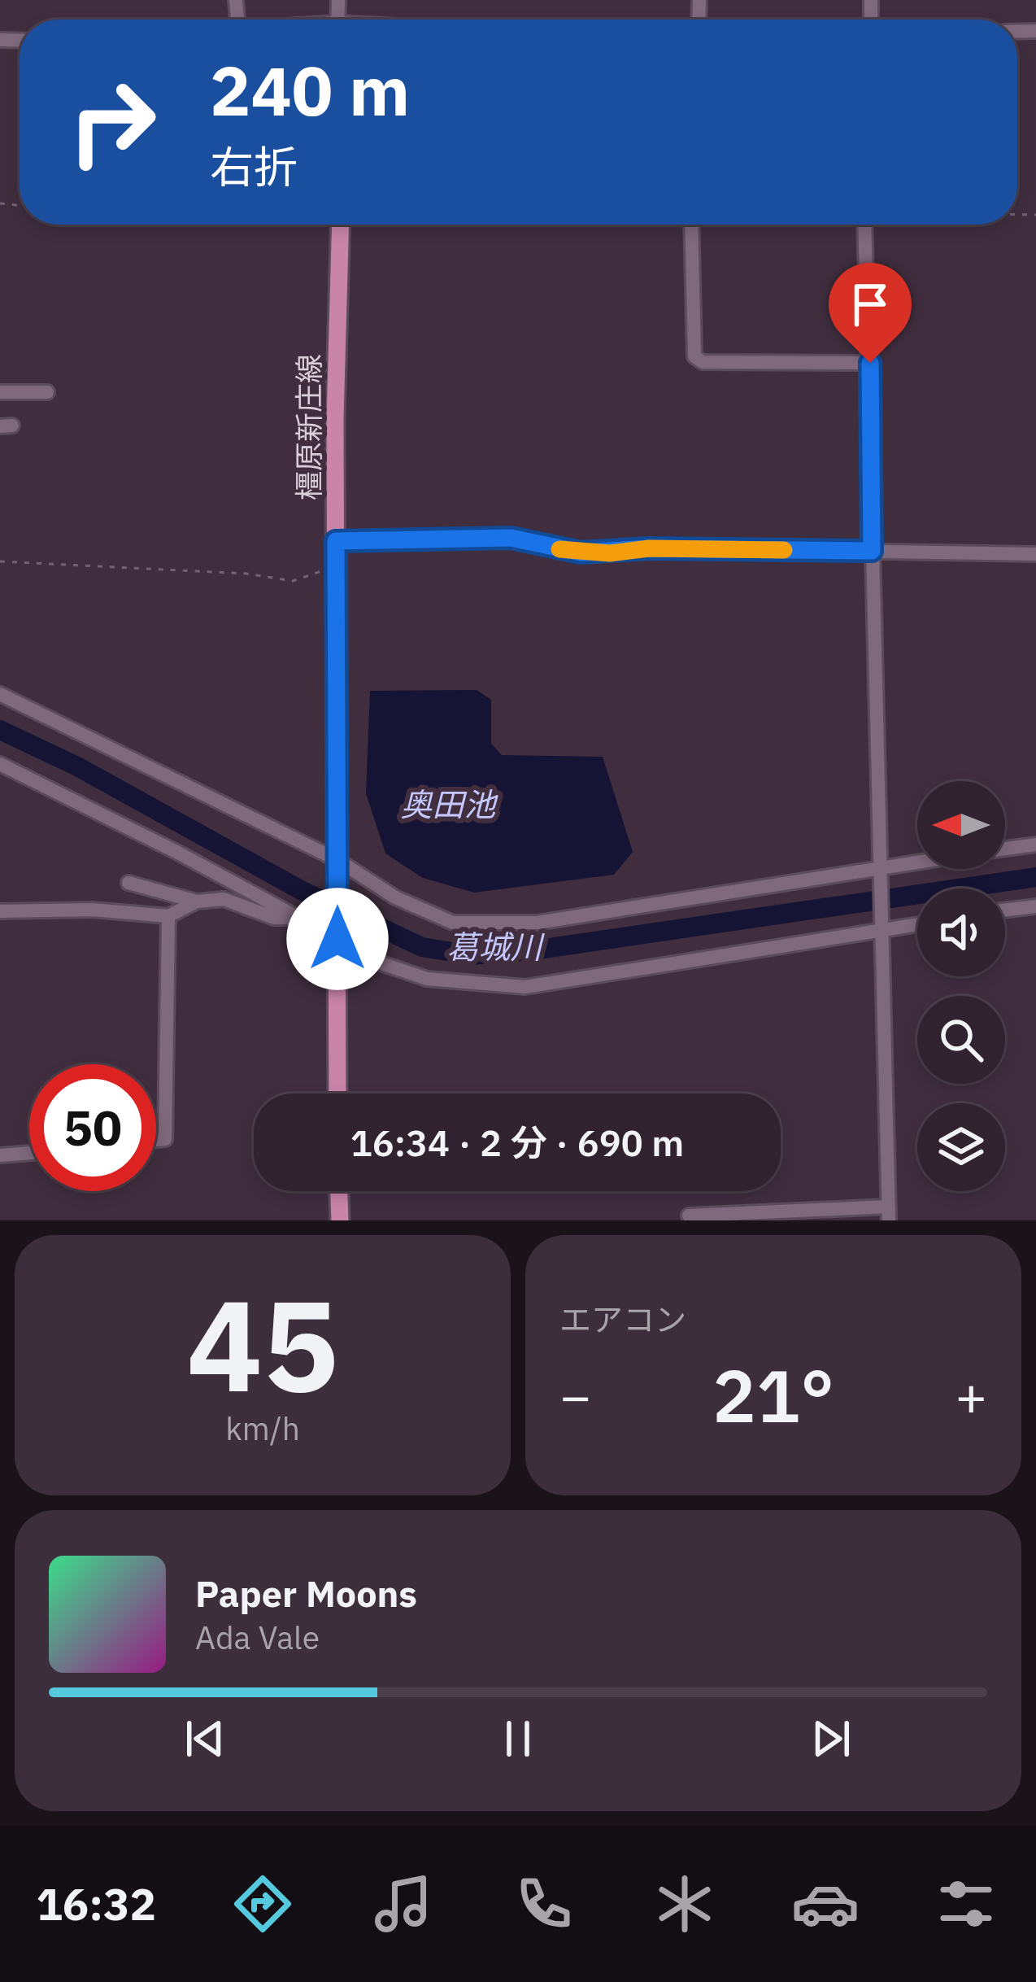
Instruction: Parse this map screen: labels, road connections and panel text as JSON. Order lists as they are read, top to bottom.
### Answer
{
  "streets": {
    "main road": ["橿原新庄線"]
  },
  "water": ["奥田池", "葛城川"],
  "north": "left",
  "page": {
    "turn": ["240 m", "右折"],
    "limit": "50",
    "trip": "16:34 · 2 分 · 690 m",
    "tile": [
      ["45", "km/h"],
      "エアコン"
    ],
    "heat": ["−", "21°", "+"],
    "song": ["Paper Moons", "Ada Vale"],
    "tabs": "16:32"
  }
}
